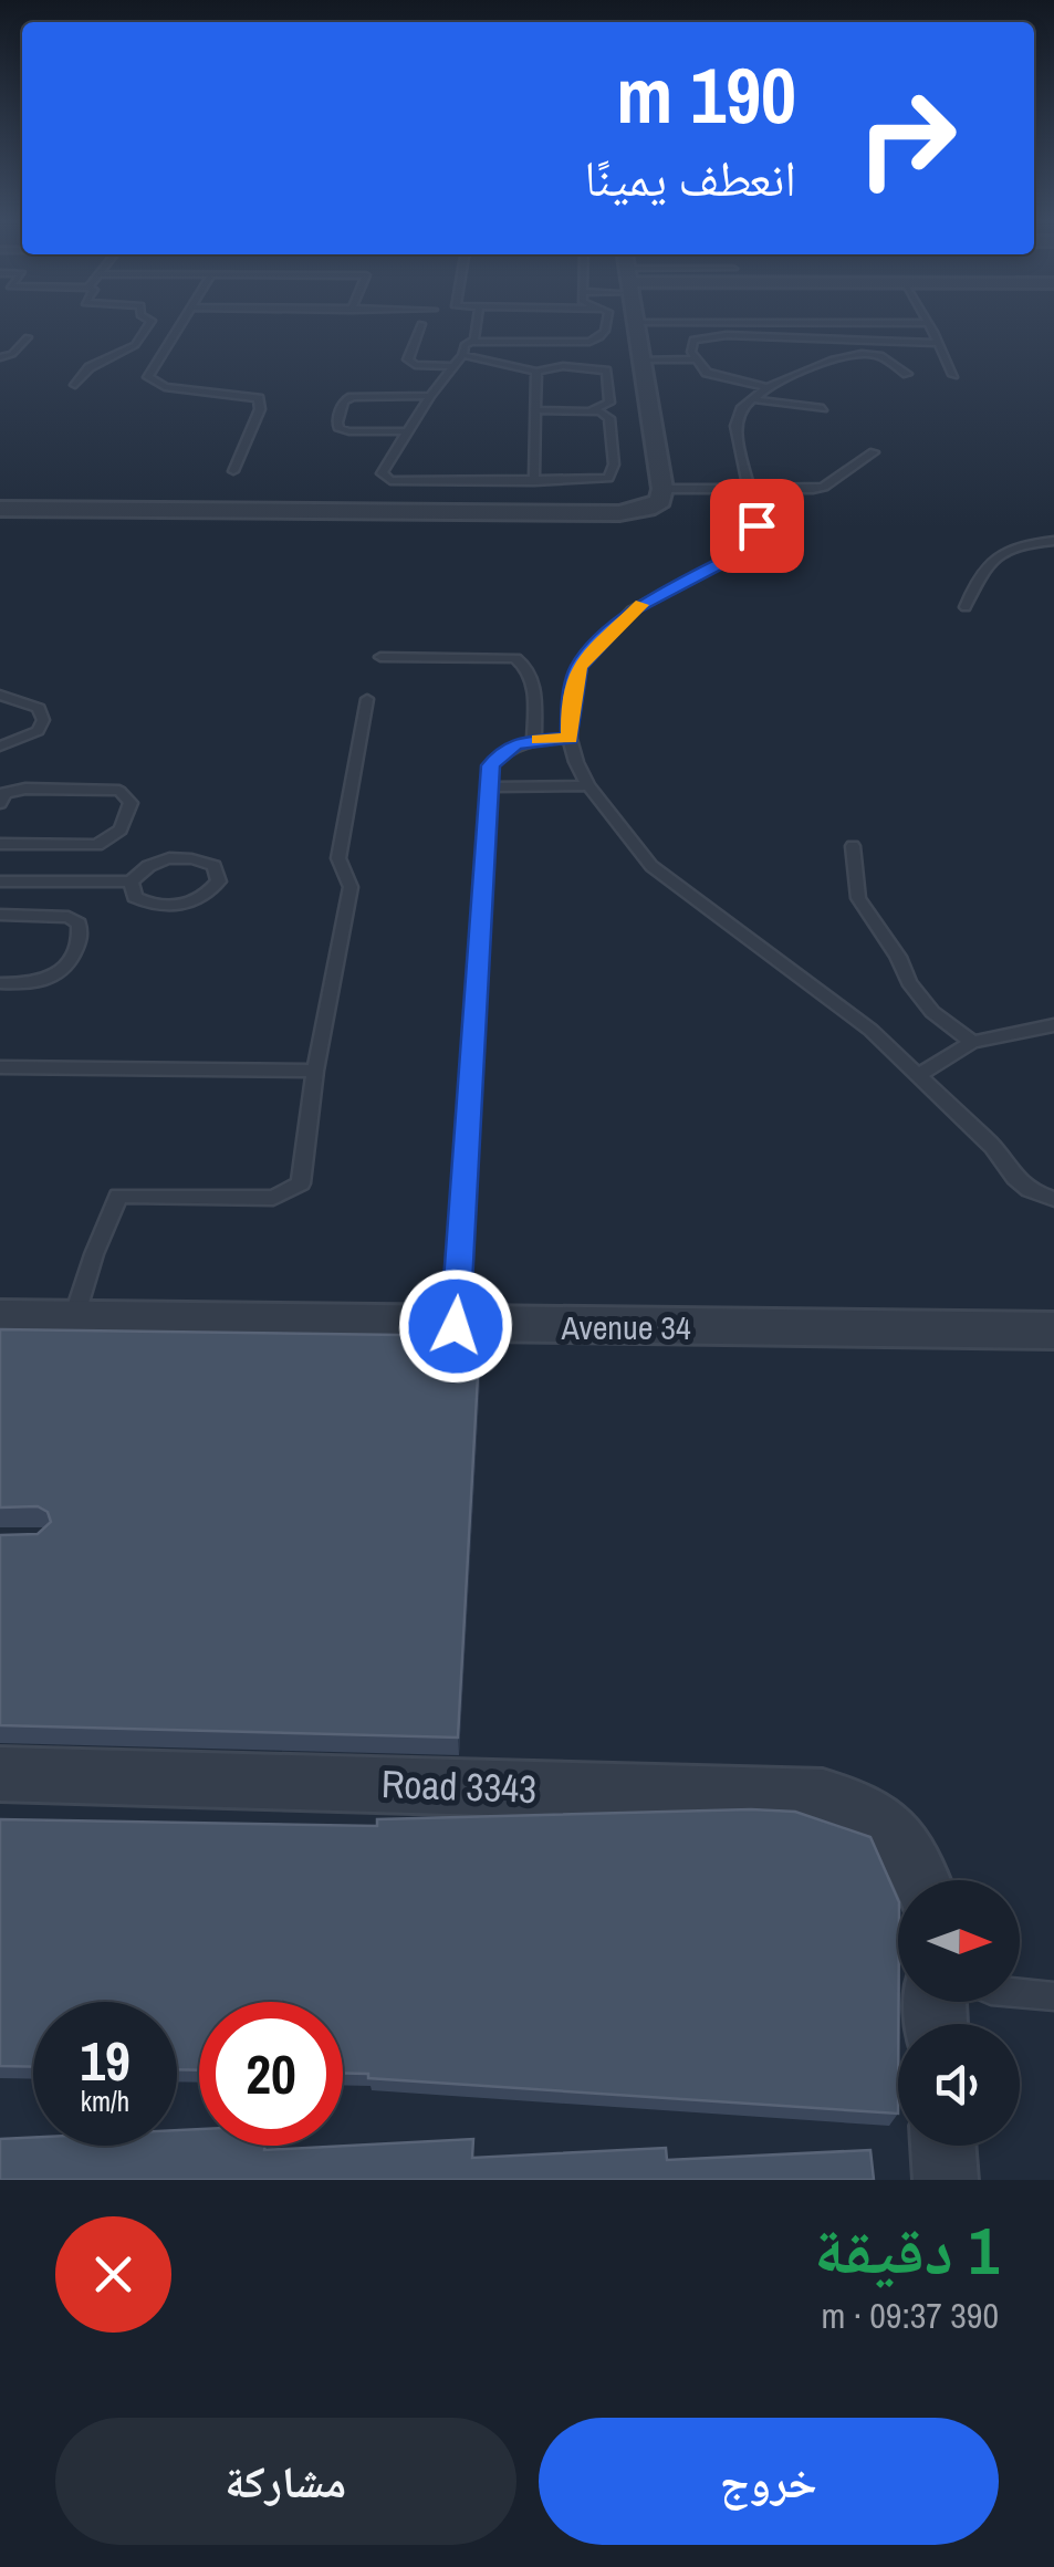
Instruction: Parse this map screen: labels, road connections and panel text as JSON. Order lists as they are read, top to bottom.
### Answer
{
  "streets": {
    "street": ["Avenue 34", "Road 3343"]
  },
  "north": "right",
  "page": {
    "turn": ["190 m", "انعطف يمينًا"],
    "speed": "19 km/h",
    "limit": "20",
    "heading": ["1 دقيقة", "390 m · 09:37"],
    "buttons": ["خروج", "مشاركة"]
  }
}
